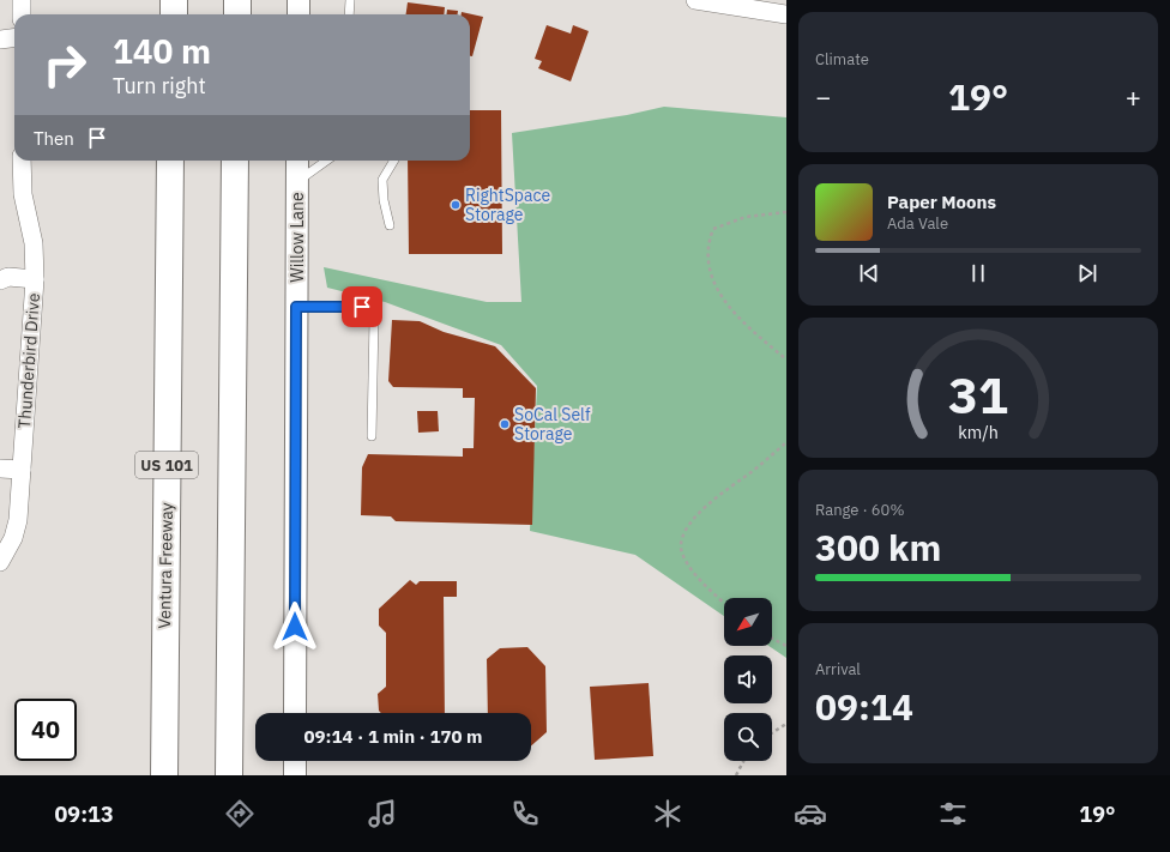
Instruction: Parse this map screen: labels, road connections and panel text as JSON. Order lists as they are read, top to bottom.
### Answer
{
  "streets": {
    "highway": ["US 101", "Ventura Freeway"],
    "street": ["Willow Lane", "Thunderbird Drive"]
  },
  "places": ["RightSpace Storage", "SoCal Self Storage"],
  "north": "bottom left",
  "page": {
    "tile": [
      "Climate",
      ["Range · 60%", "300 km"],
      ["Arrival", "09:14"]
    ],
    "turn": ["140 m", "Turn right"],
    "heat": ["−", "19°", "+"],
    "then": "Then",
    "song": ["Paper Moons", "Ada Vale"],
    "limit": "40",
    "trip": "09:14 · 1 min · 170 m",
    "tabs": ["09:13", "19°"],
    "gauge": ["31", "km/h"]
  }
}
